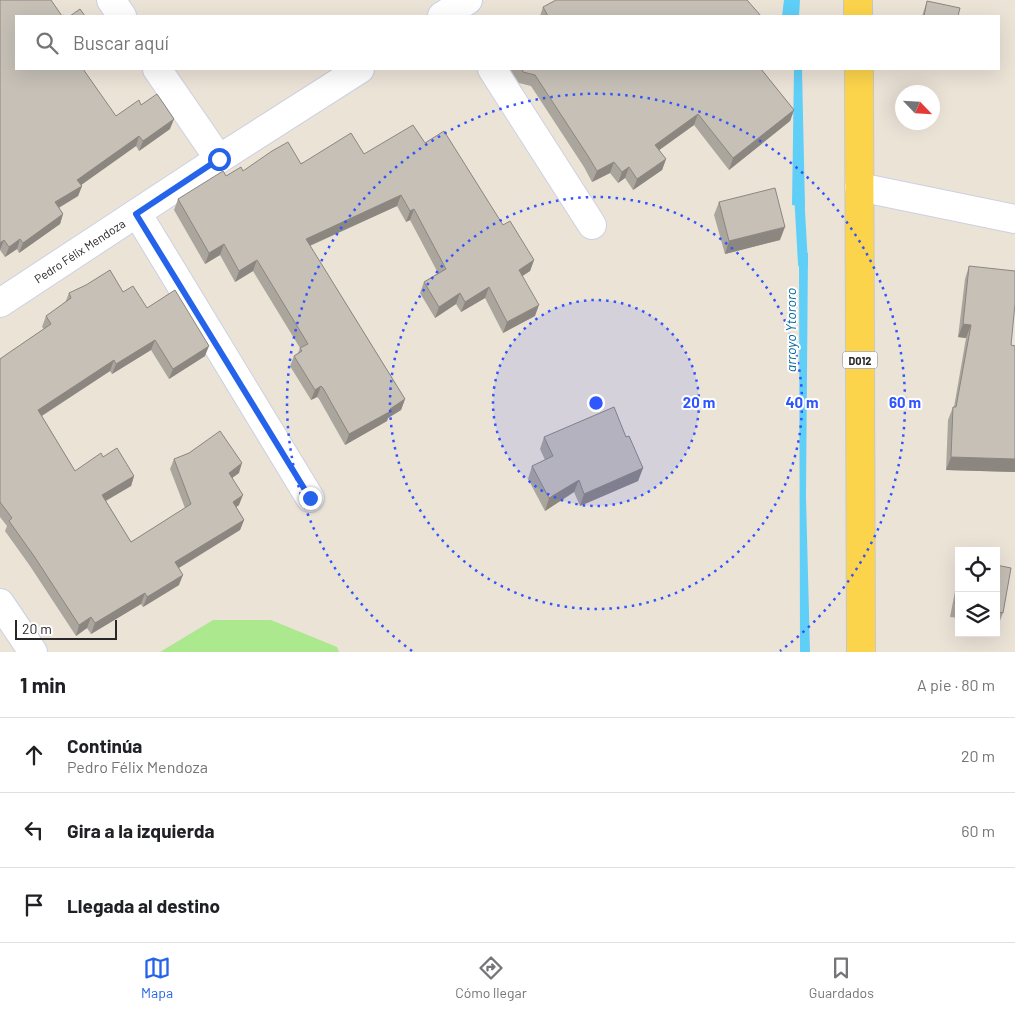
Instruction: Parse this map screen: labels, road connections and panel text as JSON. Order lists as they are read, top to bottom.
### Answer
{
  "streets": {
    "main road": ["D012"],
    "street": ["Pedro Félix Mendoza"]
  },
  "water": ["arroyo Ytororo"],
  "scale_bar": "20 m",
  "north": "bottom right",
  "page": {
    "search": "Buscar aquí",
    "scale": "20 m",
    "heading": ["1 min", "A pie · 80 m"],
    "list": [
      ["Continúa", "Pedro Félix Mendoza", "20 m"],
      ["Gira a la izquierda", "60 m"],
      "Llegada al destino"
    ],
    "nav": ["Mapa", "Cómo llegar", "Guardados"]
  },
  "rings": ["20 m", "40 m", "60 m"]
}
